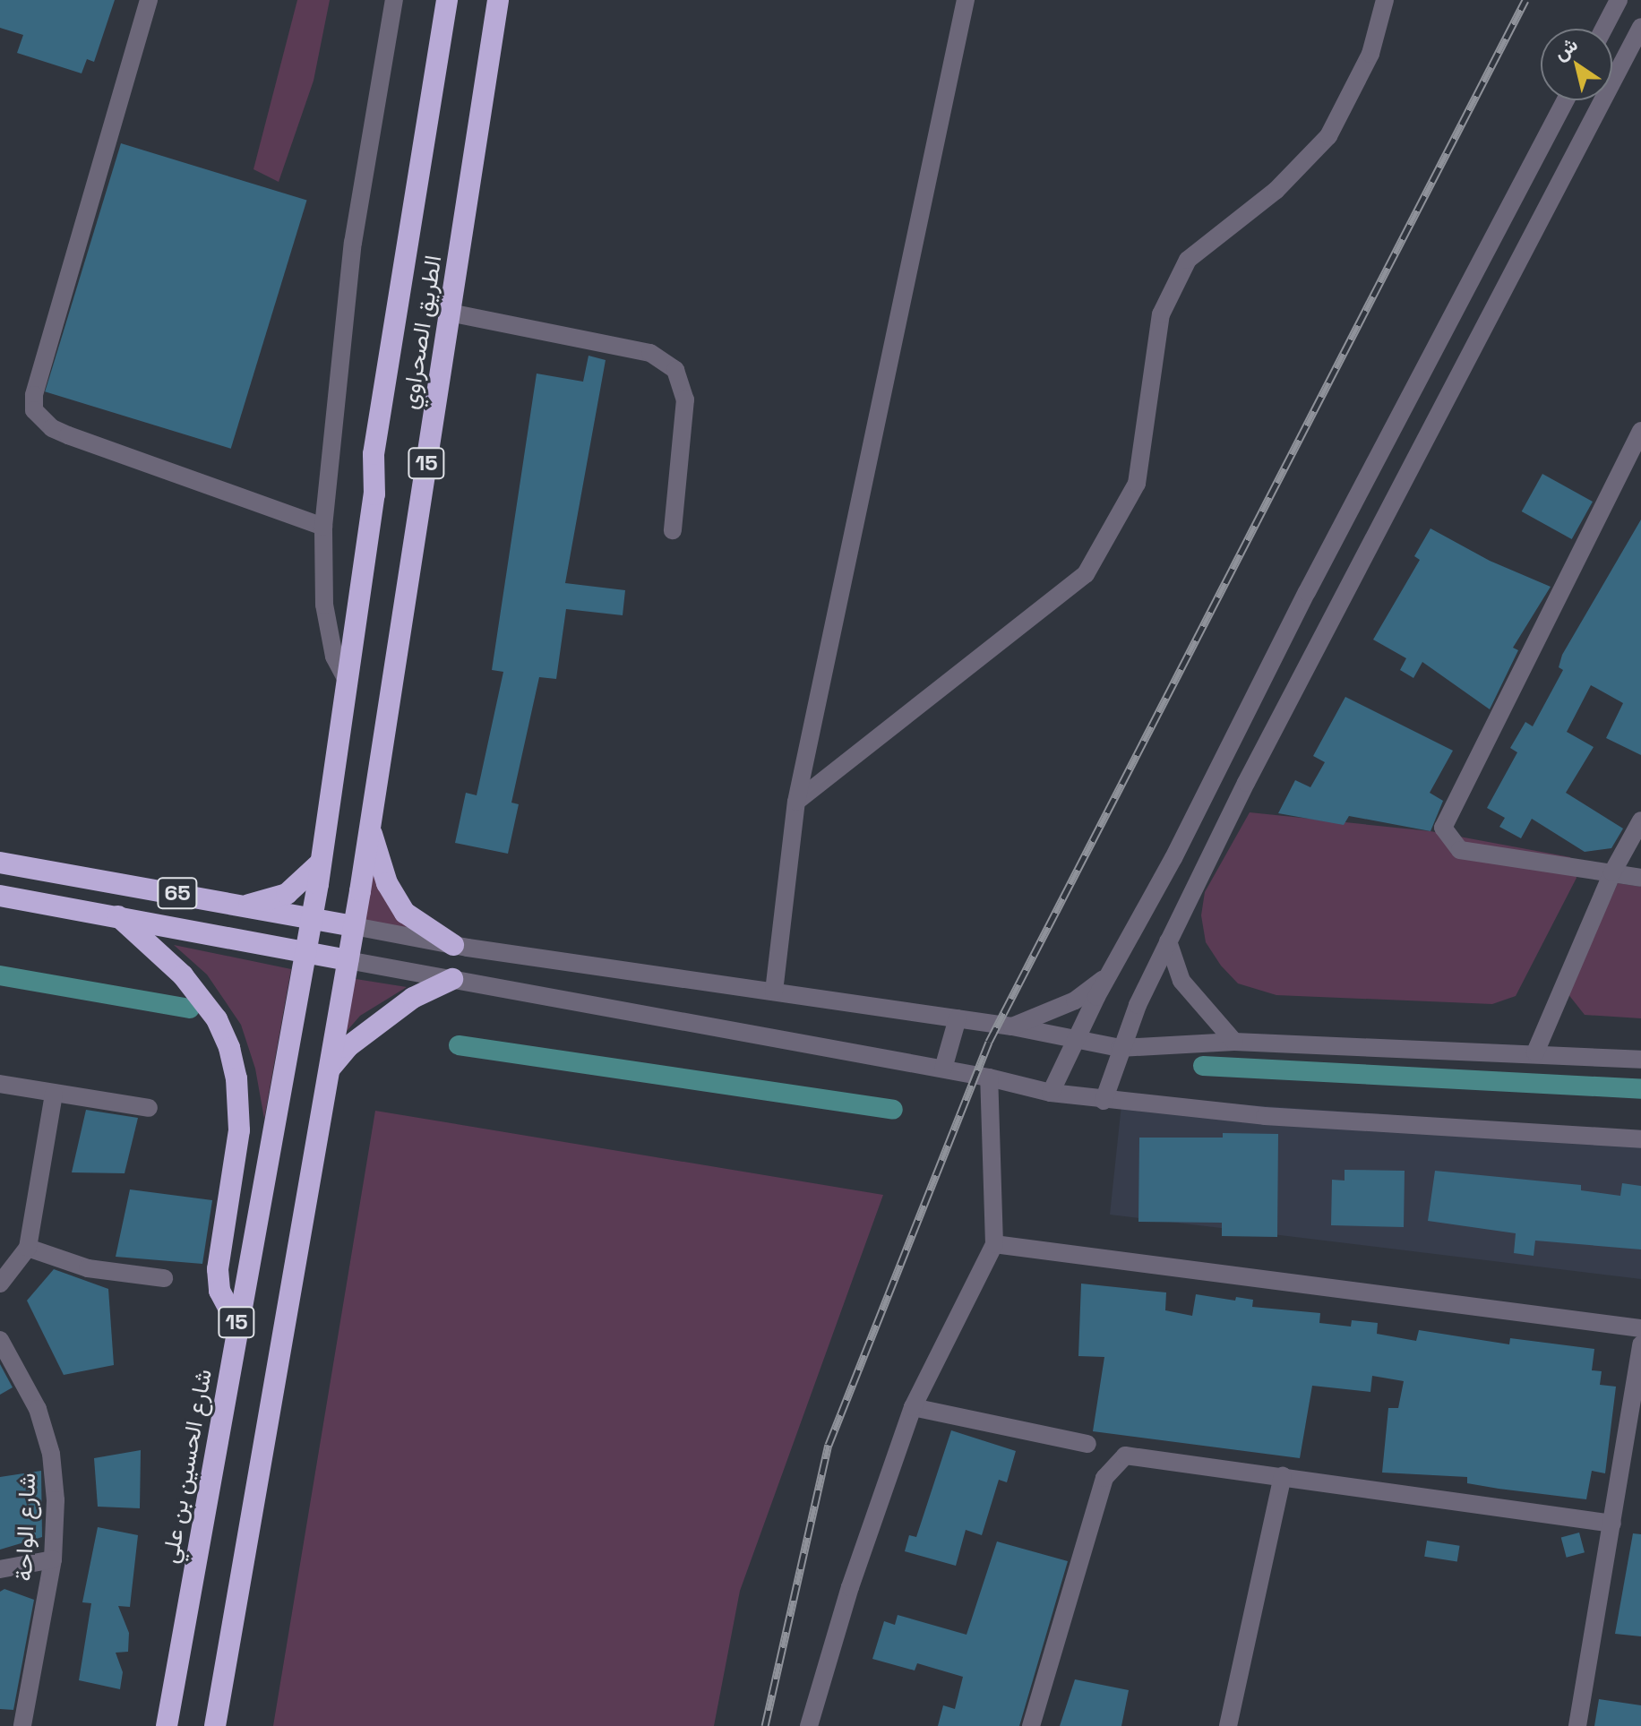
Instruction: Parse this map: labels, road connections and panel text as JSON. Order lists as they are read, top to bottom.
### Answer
{
  "streets": {
    "highway": [
      "الطريق الصحراوي",
      "15",
      "65",
      "شارع الحسين بن علي"
    ],
    "street": ["شارع الواحة"]
  },
  "crossings": [
    ["الطريق الصحراوي", "15"],
    ["الطريق الصحراوي", "65"],
    ["الطريق الصحراوي", "شارع الحسين بن علي"],
    ["15", "65"],
    ["65", "شارع الحسين بن علي"]
  ],
  "north": "top left"
}
